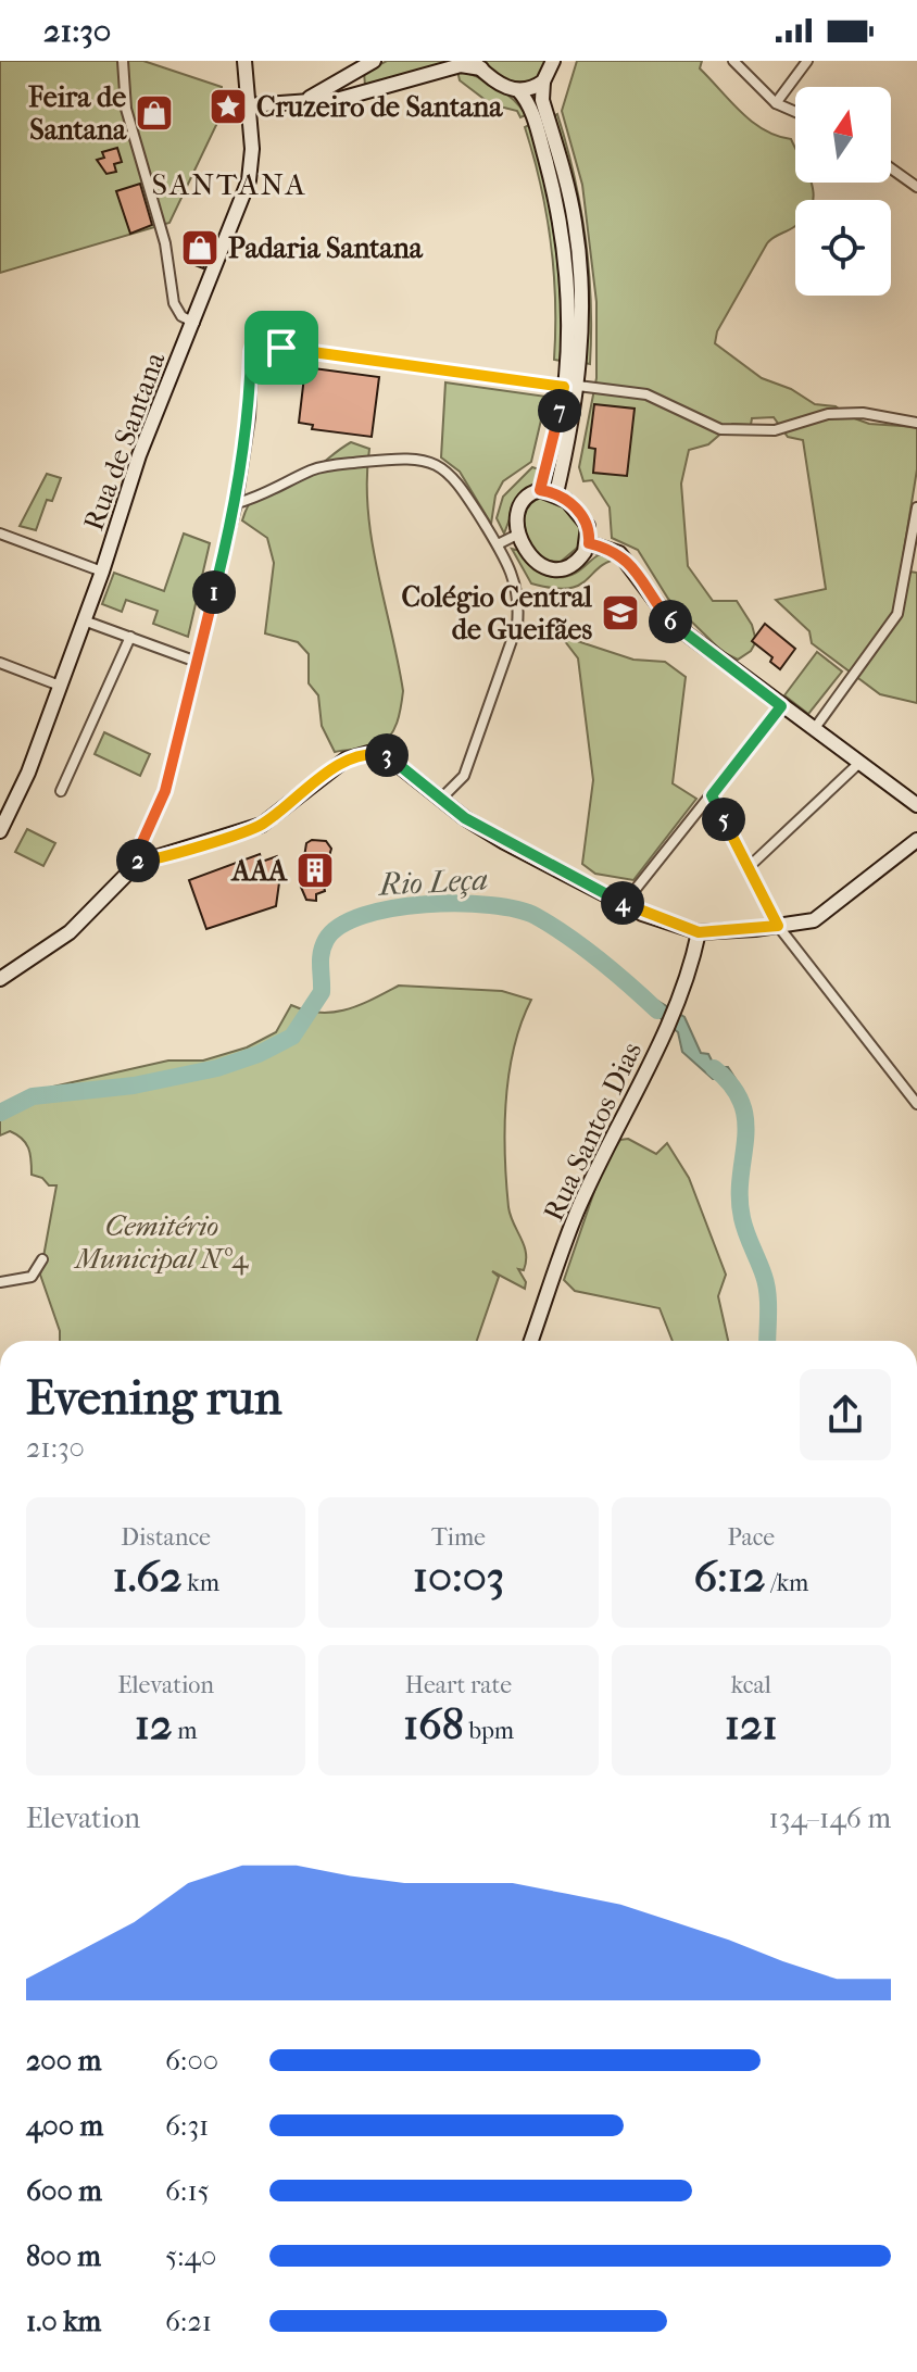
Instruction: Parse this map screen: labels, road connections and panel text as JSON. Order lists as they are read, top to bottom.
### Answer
{
  "streets": {
    "main road": ["Rua de Santana", "Rua Santos Dias"]
  },
  "districts": ["SANTANA"],
  "water": ["Rio Leça"],
  "parks": ["Cemitério Municipal Nº4"],
  "places": {
    "place": ["Cruzeiro de Santana"],
    "shop": ["Feira de Santana", "Padaria Santana"],
    "school or university": ["Colégio Central de Gueifães"],
    "building": ["AAA"]
  },
  "north": "top",
  "page": {
    "status": "21:30",
    "pins": [
      "7",
      "1",
      "6",
      "3",
      "5",
      "2",
      "4"
    ],
    "heading": ["Evening run", "21:30"],
    "stats": [
      ["Distance", "1.62 km"],
      ["Time", "10:03"],
      ["Pace", "6:12 /km"],
      ["Elevation", "12 m"],
      ["Heart rate", "168 bpm"],
      ["kcal", "121"]
    ],
    "chart": ["Elevation", "134–146 m"],
    "list": [
      {
        "name": "200 m",
        "note": "6:00"
      },
      {
        "name": "400 m",
        "note": "6:31"
      },
      {
        "name": "600 m",
        "note": "6:15"
      },
      {
        "name": "800 m",
        "note": "5:40"
      },
      {
        "name": "1.0 km",
        "note": "6:21"
      }
    ]
  }
}
